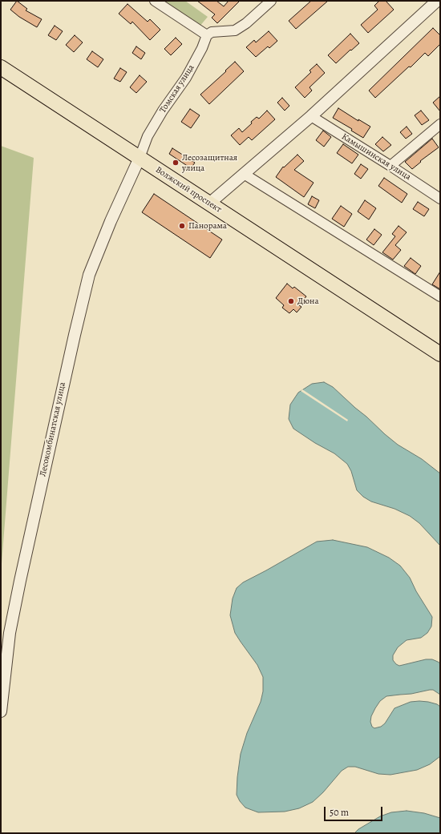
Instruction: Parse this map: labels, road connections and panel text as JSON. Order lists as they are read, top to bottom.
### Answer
{
  "streets": {
    "main road": ["Волжский проспект"],
    "street": ["Томская улица", "Камышинская улица", "Лесокомбинатская улица"]
  },
  "crossings": [
    ["Томская улица", "Волжский проспект"],
    ["Томская улица", "Лесокомбинатская улица"],
    ["Волжский проспект", "Лесокомбинатская улица"]
  ],
  "places": ["Лесозащитная улица", "Панорама", "Дюна"],
  "scale_bar": "50 m"
}
